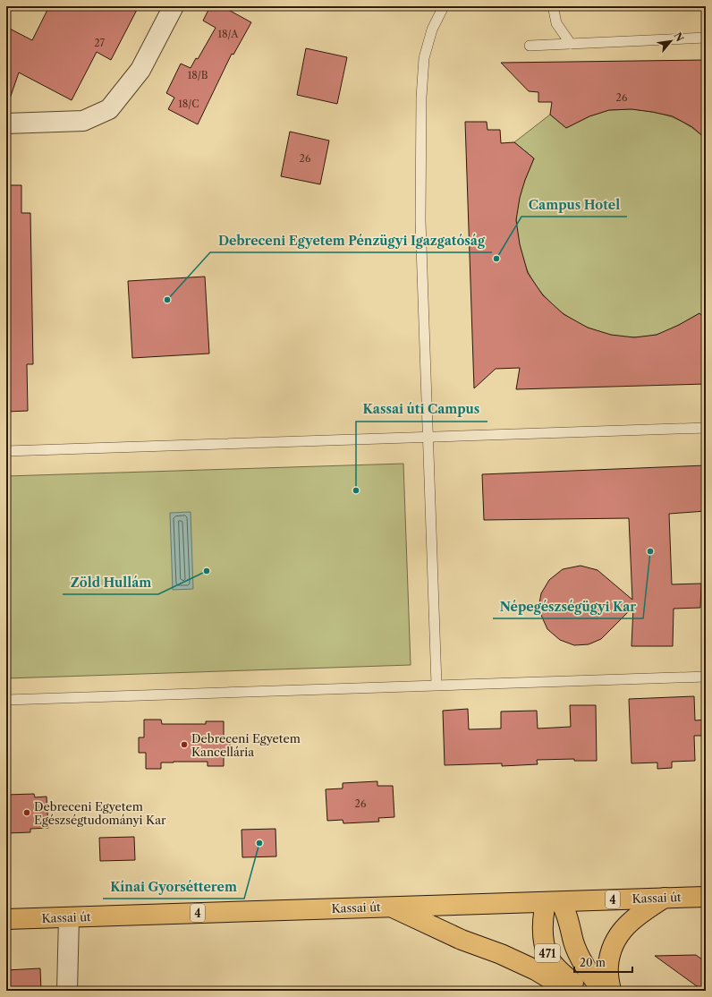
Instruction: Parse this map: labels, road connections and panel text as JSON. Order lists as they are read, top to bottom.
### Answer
{
  "streets": {
    "main road": ["Kassai út", "4", "471"]
  },
  "crossings": [
    ["Kassai út", "471"]
  ],
  "places": [
    "Campus Hotel",
    "Debreceni Egyetem Pénzügyi Igazgatóság",
    "Kassai úti Campus",
    "Népegészségügyi Kar",
    "Zöld Hullám",
    "Debreceni Egyetem Kancellária",
    "Debreceni Egyetem Egészségtudományi Kar",
    "Kínai Gyorsétterem"
  ],
  "house_numbers": [
    "18/A",
    "27",
    "18/B",
    "26",
    "18/C",
    "26",
    "26"
  ],
  "scale_bar": "20 m",
  "north": "top right"
}
